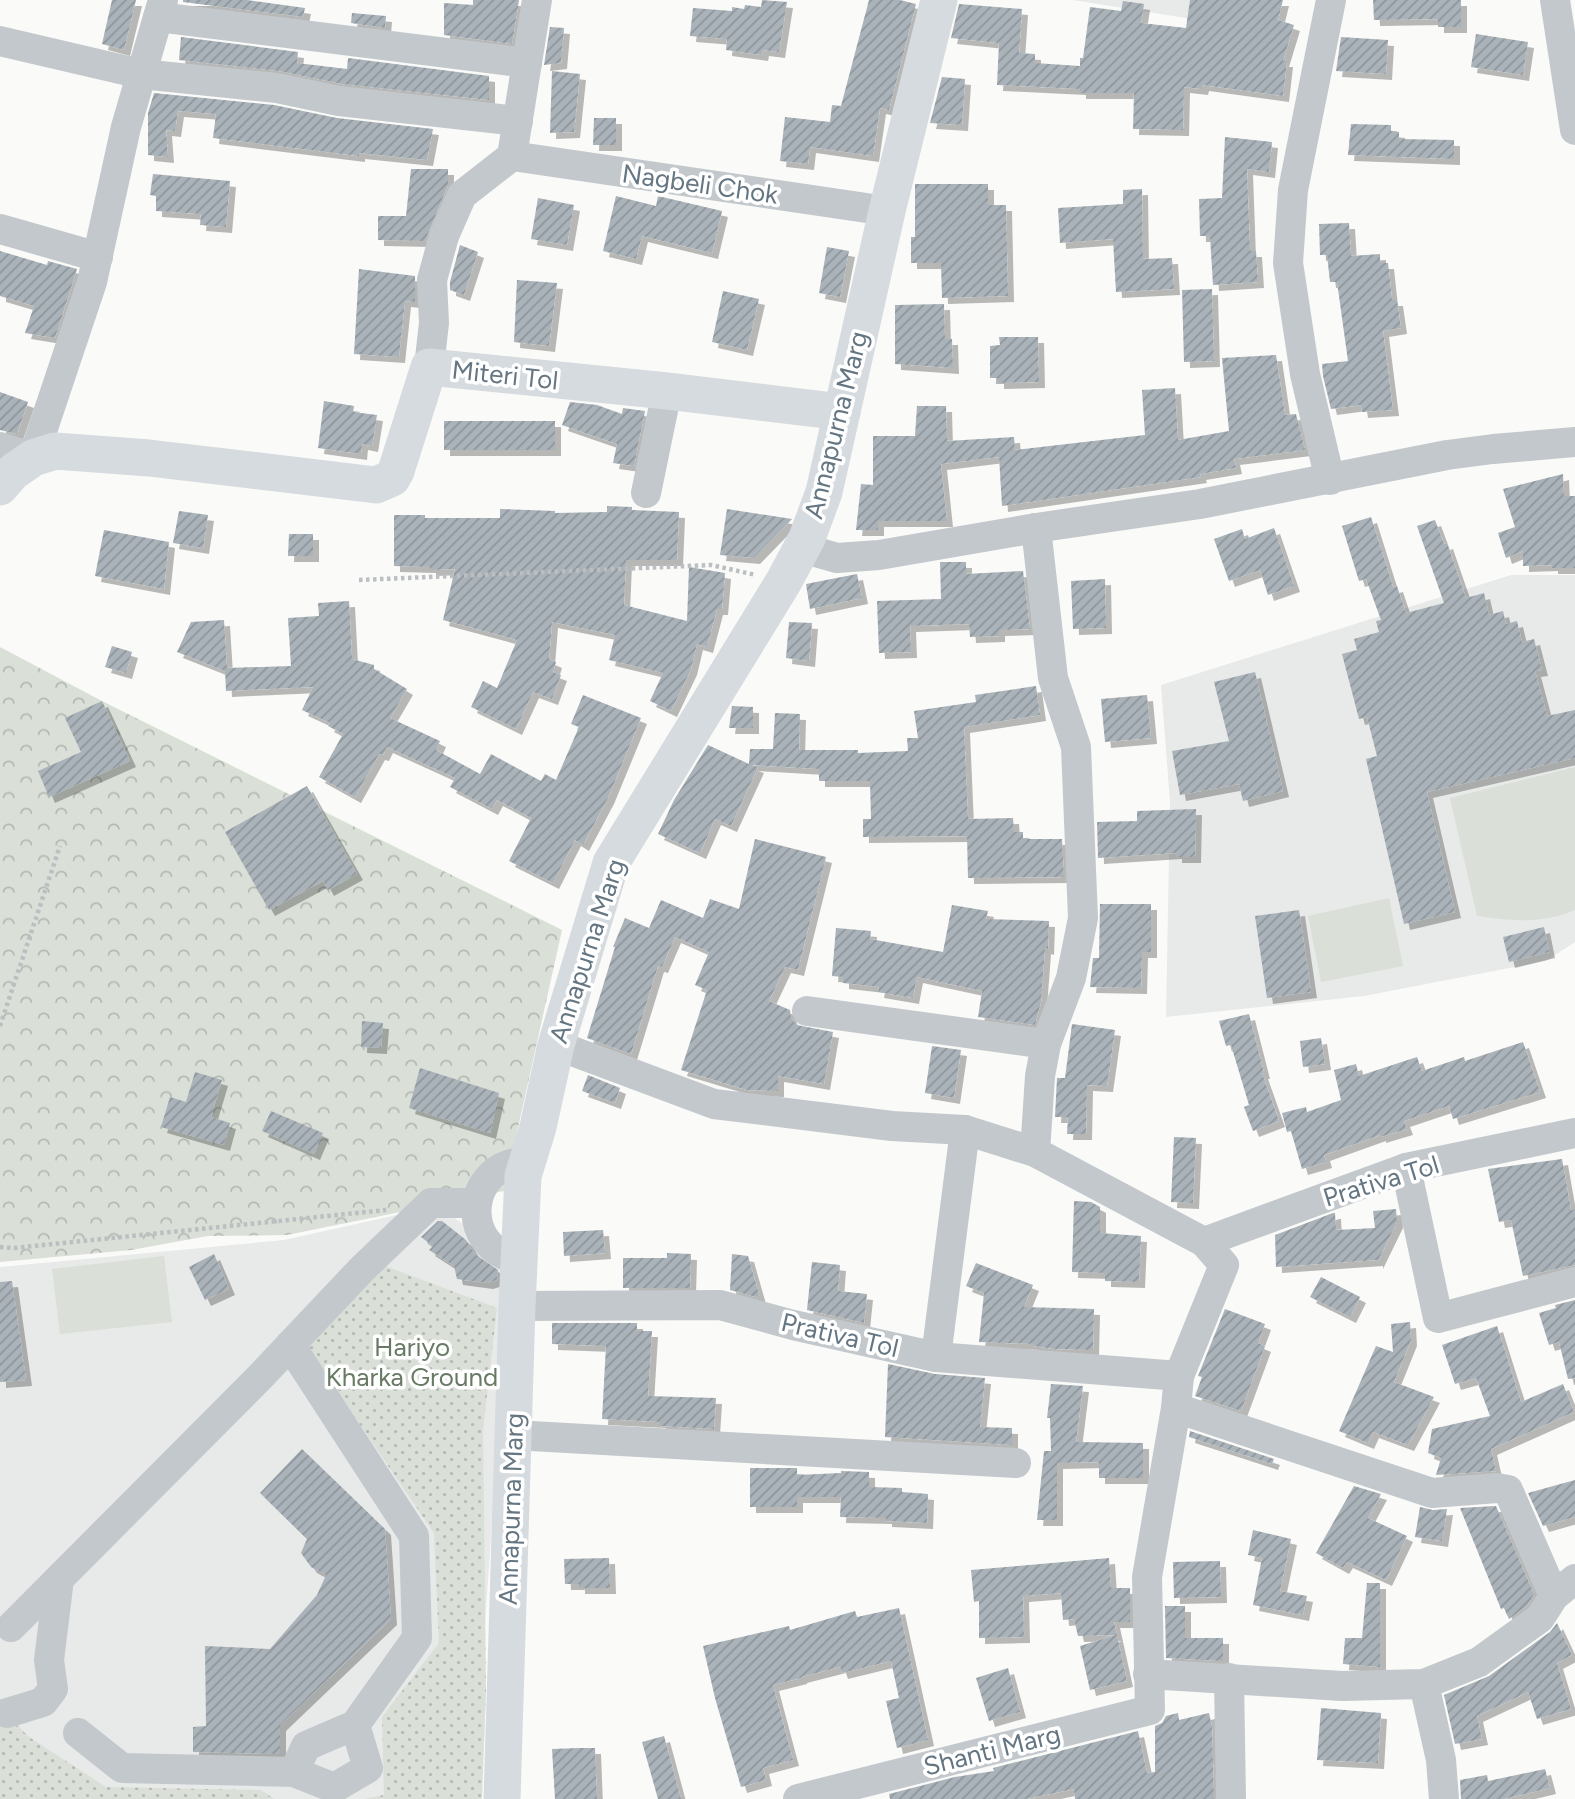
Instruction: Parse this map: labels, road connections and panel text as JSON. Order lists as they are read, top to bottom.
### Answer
{
  "streets": {
    "main road": ["Miteri Tol", "Annapurna Marg"],
    "street": ["Nagbeli Chok", "Prativa Tol", "Shanti Marg"]
  },
  "crossings": [
    ["Nagbeli Chok", "Annapurna Marg"],
    ["Miteri Tol", "Annapurna Marg"],
    ["Annapurna Marg", "Prativa Tol"]
  ],
  "parks": ["Hariyo Kharka Ground"]
}
